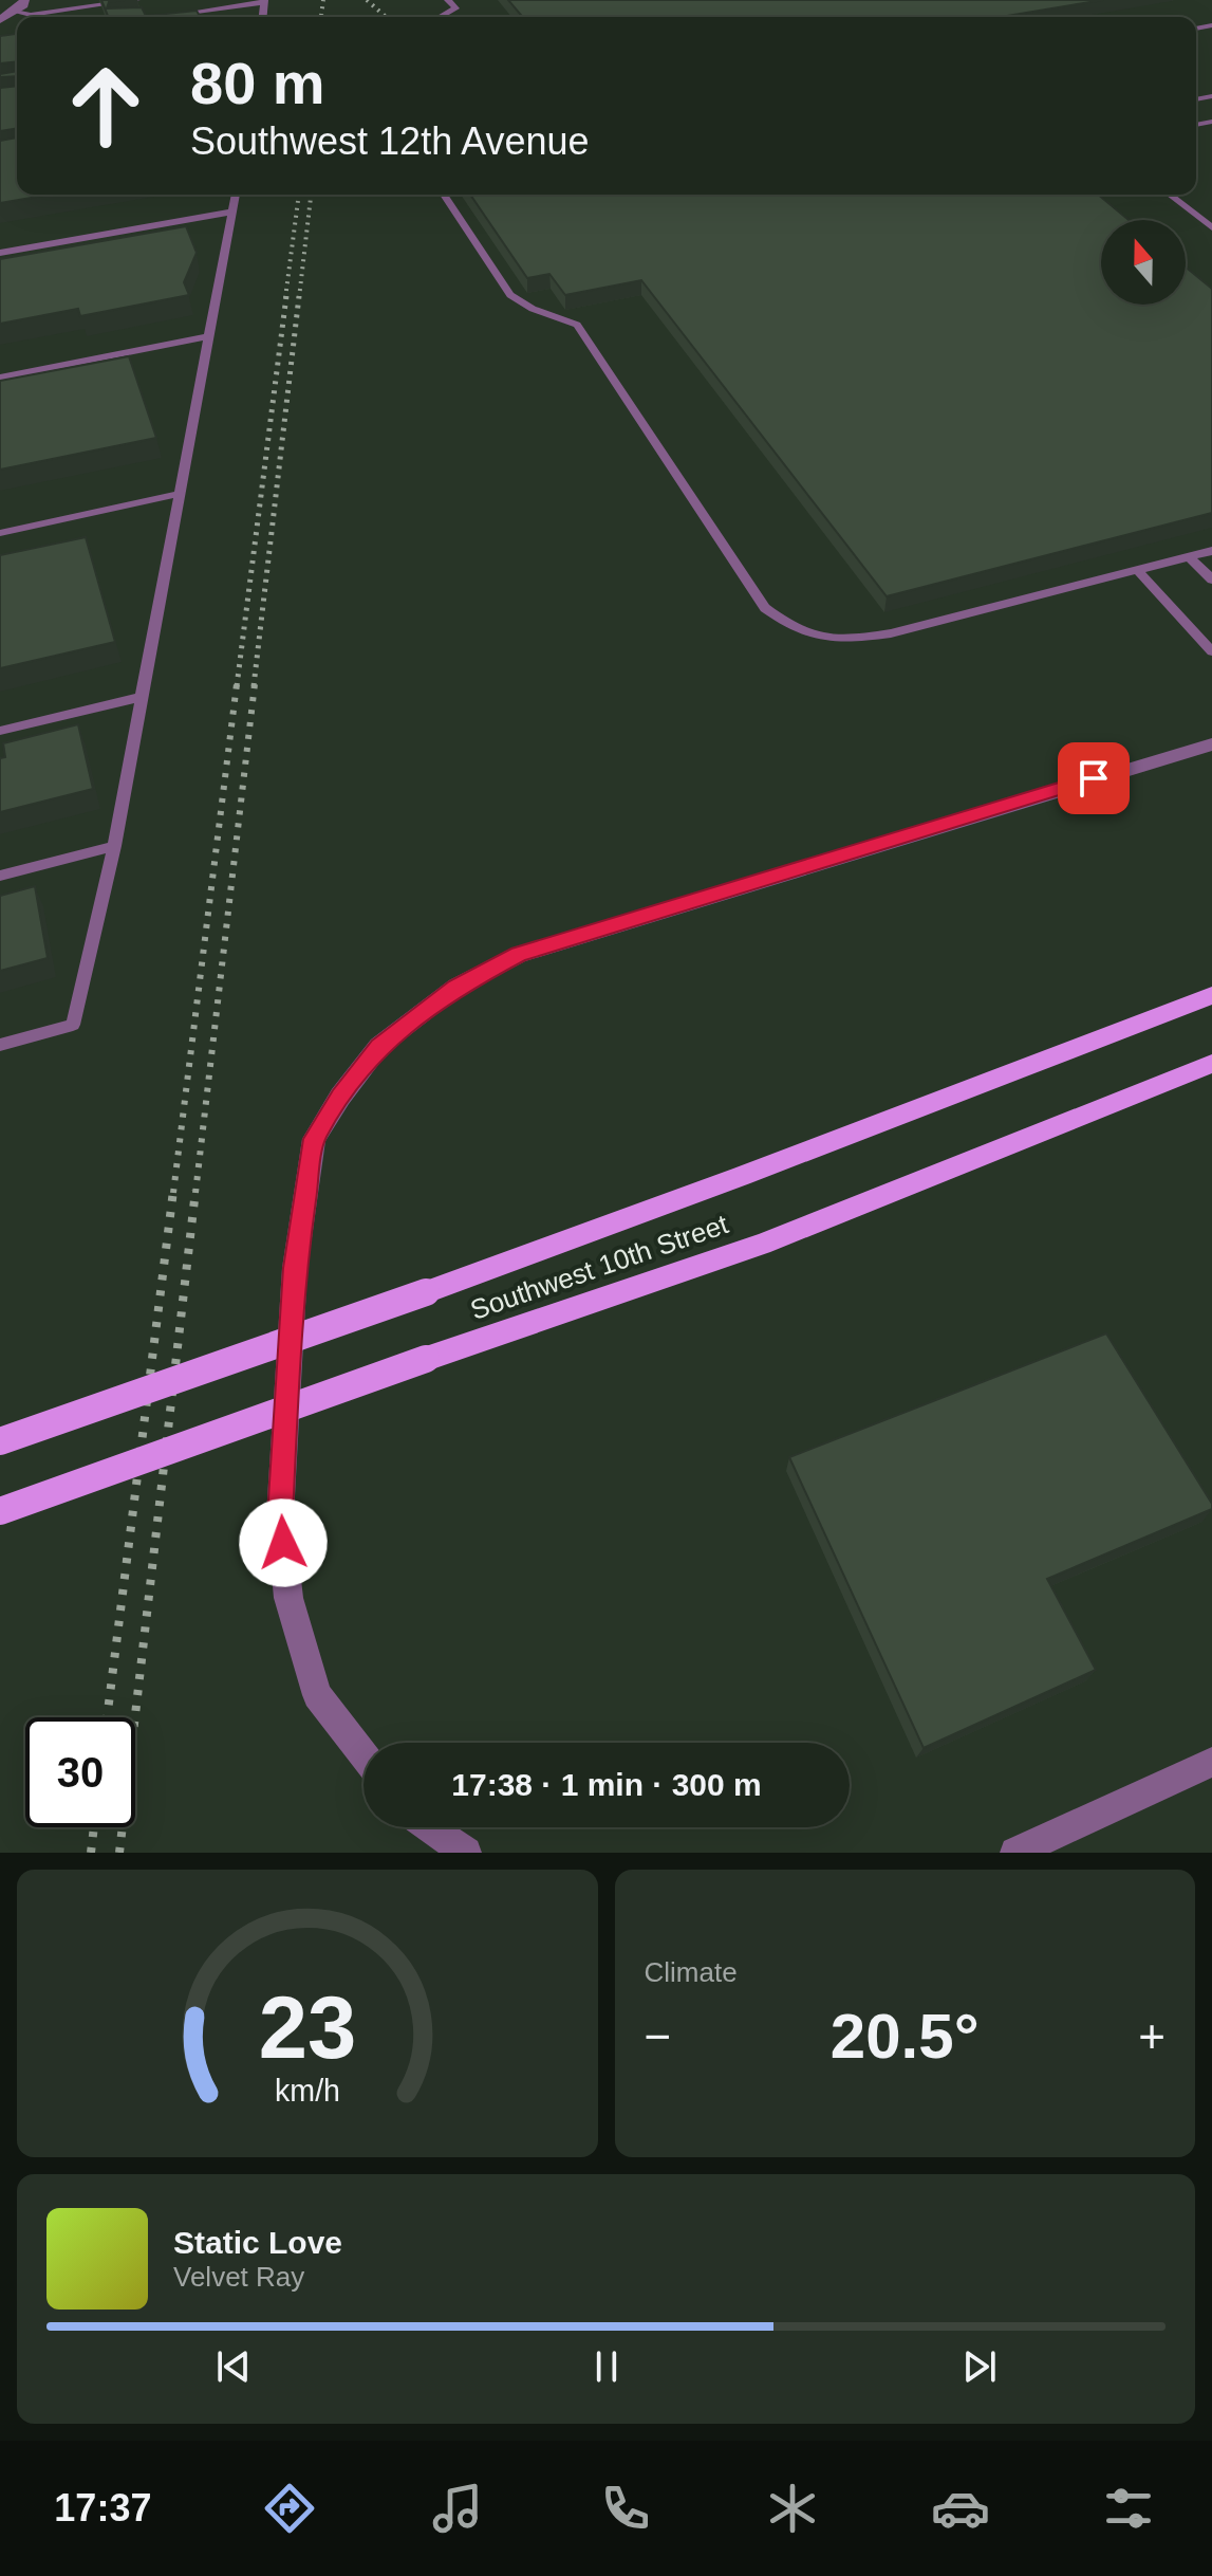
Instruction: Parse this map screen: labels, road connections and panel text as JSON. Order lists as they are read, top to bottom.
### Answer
{
  "streets": {
    "main road": ["Southwest 10th Street"]
  },
  "north": "top",
  "page": {
    "turn": ["80 m", "Southwest 12th Avenue"],
    "limit": "30",
    "trip": "17:38 · 1 min · 300 m",
    "tile": "Climate",
    "heat": ["−", "20.5°", "+"],
    "song": ["Static Love", "Velvet Ray"],
    "tabs": "17:37",
    "gauge": ["23", "km/h"]
  }
}
